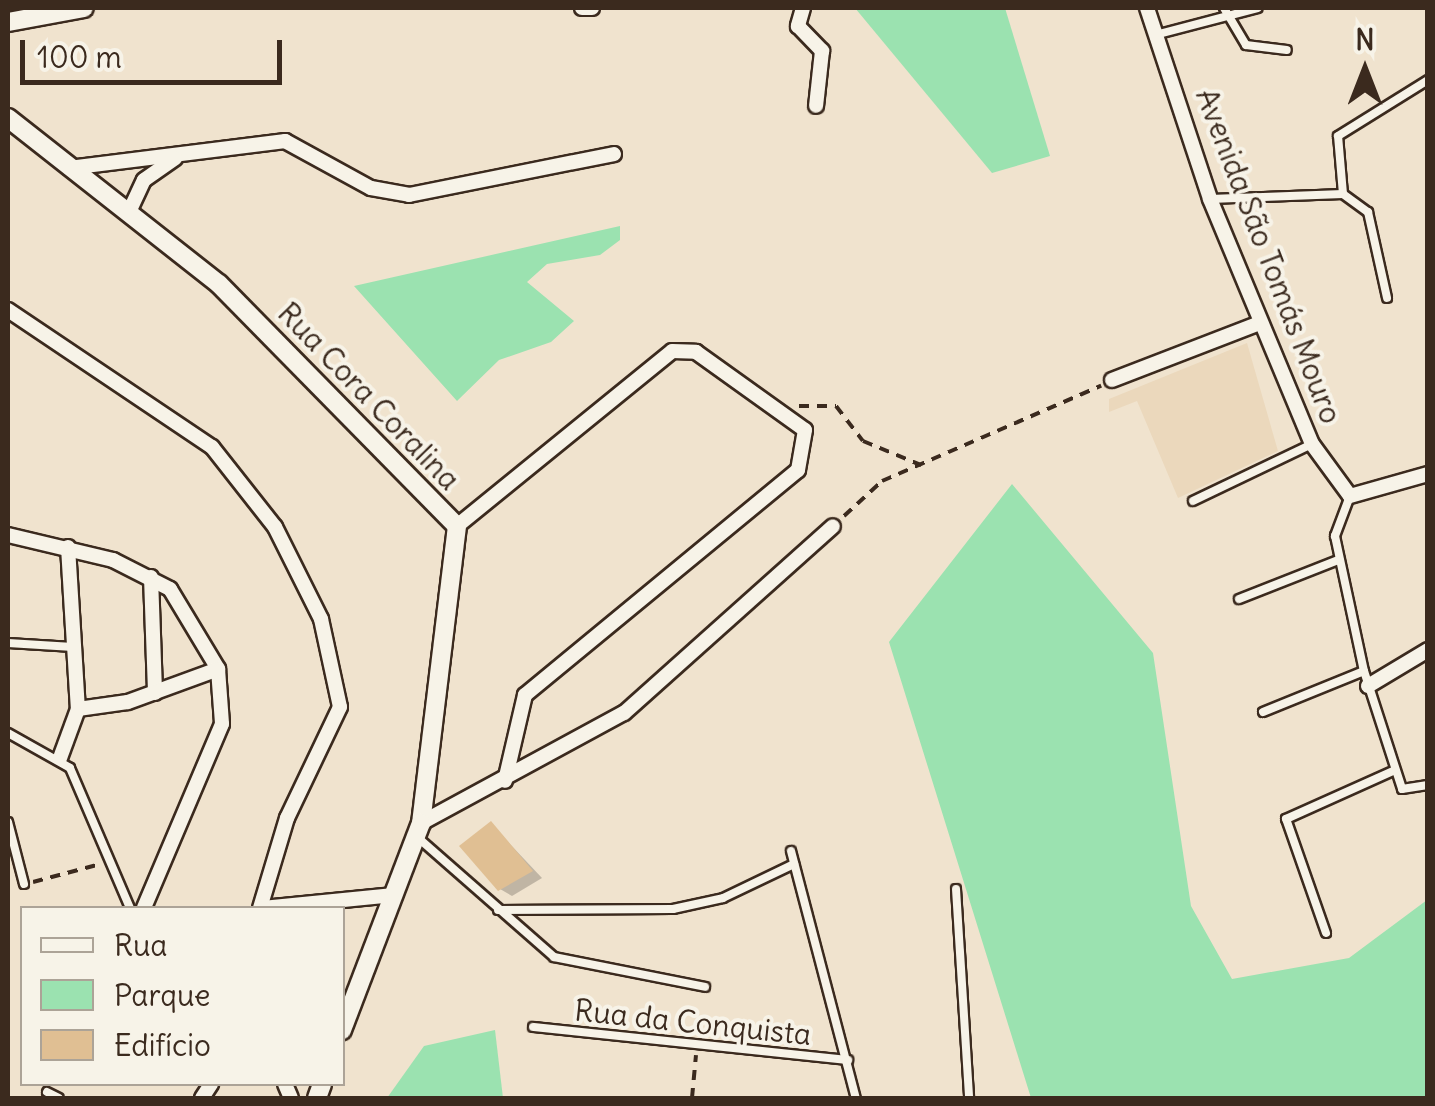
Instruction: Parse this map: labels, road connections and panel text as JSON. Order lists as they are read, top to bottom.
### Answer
{
  "streets": {
    "street": ["Avenida São Tomás Mouro", "Rua Cora Coralina"],
    "lane": ["Rua da Conquista"]
  },
  "legend": ["Rua", "Parque", "Edifício"],
  "scale_bar": "100 m",
  "north": "top"
}
